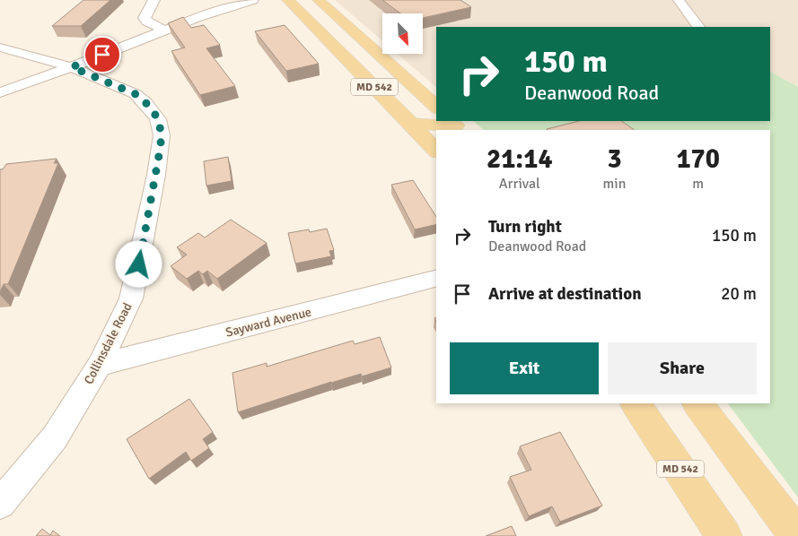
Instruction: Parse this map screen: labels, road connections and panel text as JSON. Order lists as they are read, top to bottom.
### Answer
{
  "streets": {
    "main road": ["MD 542"],
    "street": ["Sayward Avenue", "Collinsdale Road"]
  },
  "crossings": [
    ["Sayward Avenue", "Collinsdale Road"]
  ],
  "north": "bottom right",
  "page": {
    "turn": ["150 m", "Deanwood Road"],
    "eta": [
      "21:14",
      "Arrival",
      "3",
      "min",
      "170",
      "m"
    ],
    "list": [
      {
        "name": "Turn right",
        "note": "Deanwood Road",
        "value": "150 m"
      },
      {
        "name": "Arrive at destination",
        "value": "20 m"
      }
    ],
    "buttons": ["Exit", "Share"]
  }
}
